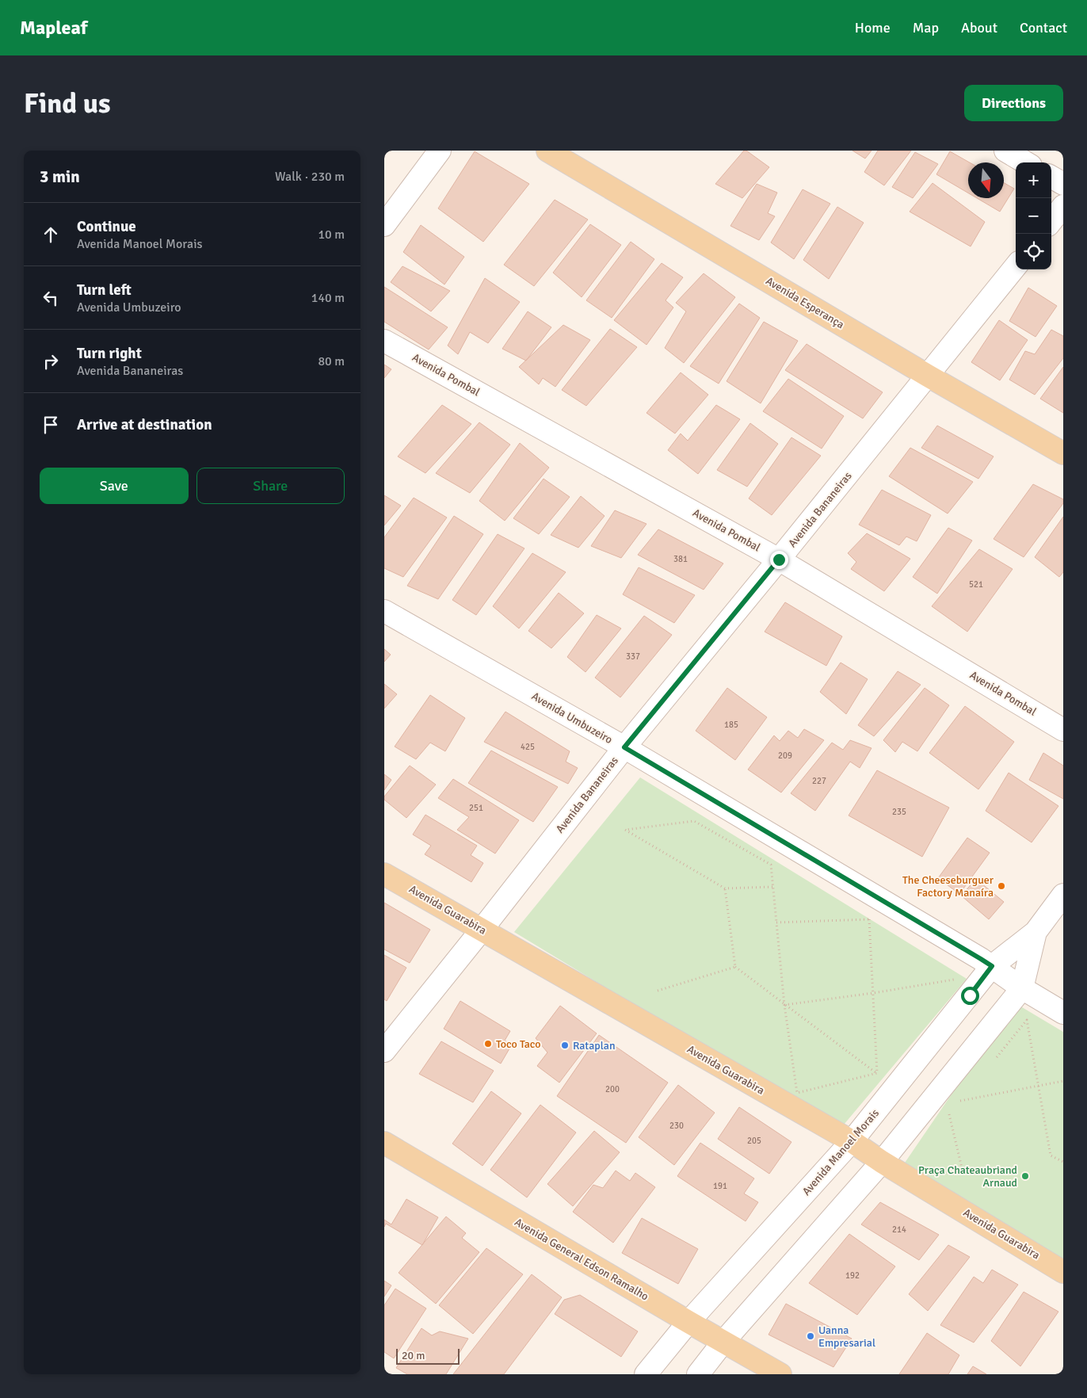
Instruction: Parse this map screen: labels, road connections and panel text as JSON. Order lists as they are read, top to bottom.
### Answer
{
  "streets": {
    "main road": ["Avenida Esperança", "Avenida Guarabira", "Avenida General Edson Ramalho"],
    "street": [
      "Avenida Pombal",
      "Avenida Bananeiras",
      "Avenida Umbuzeiro",
      "Avenida Manoel Morais"
    ]
  },
  "crossings": [
    ["Avenida Esperança", "Avenida Bananeiras"],
    ["Avenida Pombal", "Avenida Bananeiras"],
    ["Avenida Bananeiras", "Avenida Umbuzeiro"],
    ["Avenida Bananeiras", "Avenida Guarabira"],
    ["Avenida Umbuzeiro", "Avenida Manoel Morais"],
    ["Avenida Guarabira", "Avenida Manoel Morais"],
    ["Avenida Manoel Morais", "Avenida General Edson Ramalho"]
  ],
  "places": [
    "The Cheeseburguer Factory Manaíra",
    "Toco Taco",
    "Rataplan",
    "Praça Chateaubriand Arnaud",
    "Uanna Empresarial"
  ],
  "house_numbers": [
    "381",
    "521",
    "337",
    "185",
    "425",
    "209",
    "227",
    "251",
    "235",
    "200",
    "230",
    "205",
    "191",
    "214",
    "192"
  ],
  "scale_bar": "20 m",
  "north": "bottom",
  "page": {
    "header": "Mapleaf",
    "nav": [
      "Home",
      "Map",
      "About",
      "Contact"
    ],
    "buttons": [
      "Directions",
      ["Save", "Share"]
    ],
    "title": "Find us",
    "heading": ["3 min", "Walk · 230 m"],
    "map_buttons": ["+", "−"],
    "list": [
      ["Continue", "Avenida Manoel Morais", "10 m"],
      ["Turn left", "Avenida Umbuzeiro", "140 m"],
      ["Turn right", "Avenida Bananeiras", "80 m"],
      "Arrive at destination"
    ],
    "scale": "20 m"
  }
}
